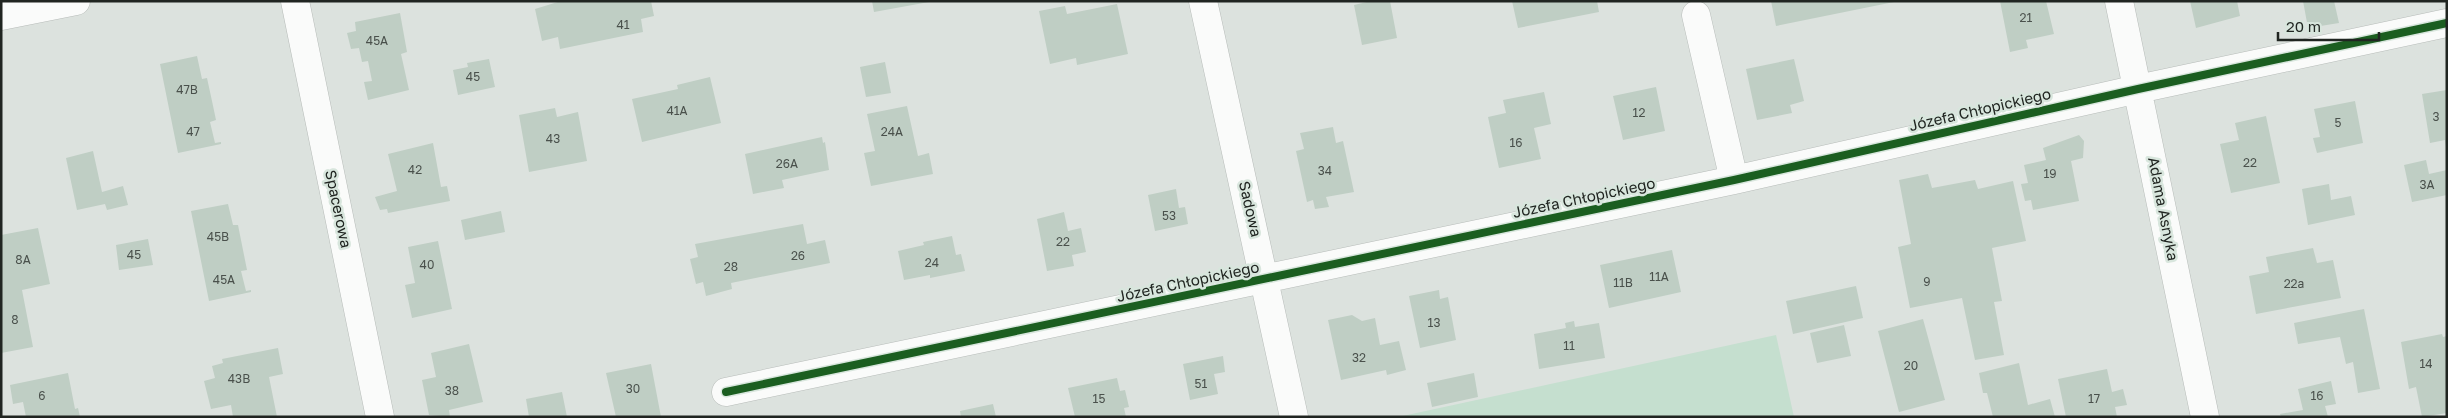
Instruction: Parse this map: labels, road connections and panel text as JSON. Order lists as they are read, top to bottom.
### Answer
{
  "streets": {
    "street": [
      "Józefa Chłopickiego",
      "Spacerowa",
      "Sadowa",
      "Adama Asnyka"
    ]
  },
  "crossings": [
    ["Józefa Chłopickiego", "Sadowa"],
    ["Józefa Chłopickiego", "Adama Asnyka"]
  ],
  "house_numbers": [
    "21",
    "41",
    "45A",
    "45",
    "47B",
    "41A",
    "12",
    "3",
    "5",
    "47",
    "24A",
    "43",
    "16",
    "22",
    "26A",
    "42",
    "34",
    "19",
    "3A",
    "53",
    "45B",
    "22",
    "45",
    "26",
    "8A",
    "24",
    "40",
    "28",
    "11A",
    "45A",
    "9",
    "11B",
    "22a",
    "8",
    "13",
    "11",
    "32",
    "14",
    "20",
    "43B",
    "51",
    "30",
    "38",
    "6",
    "16",
    "15",
    "17"
  ],
  "scale_bar": "20 m"
}
